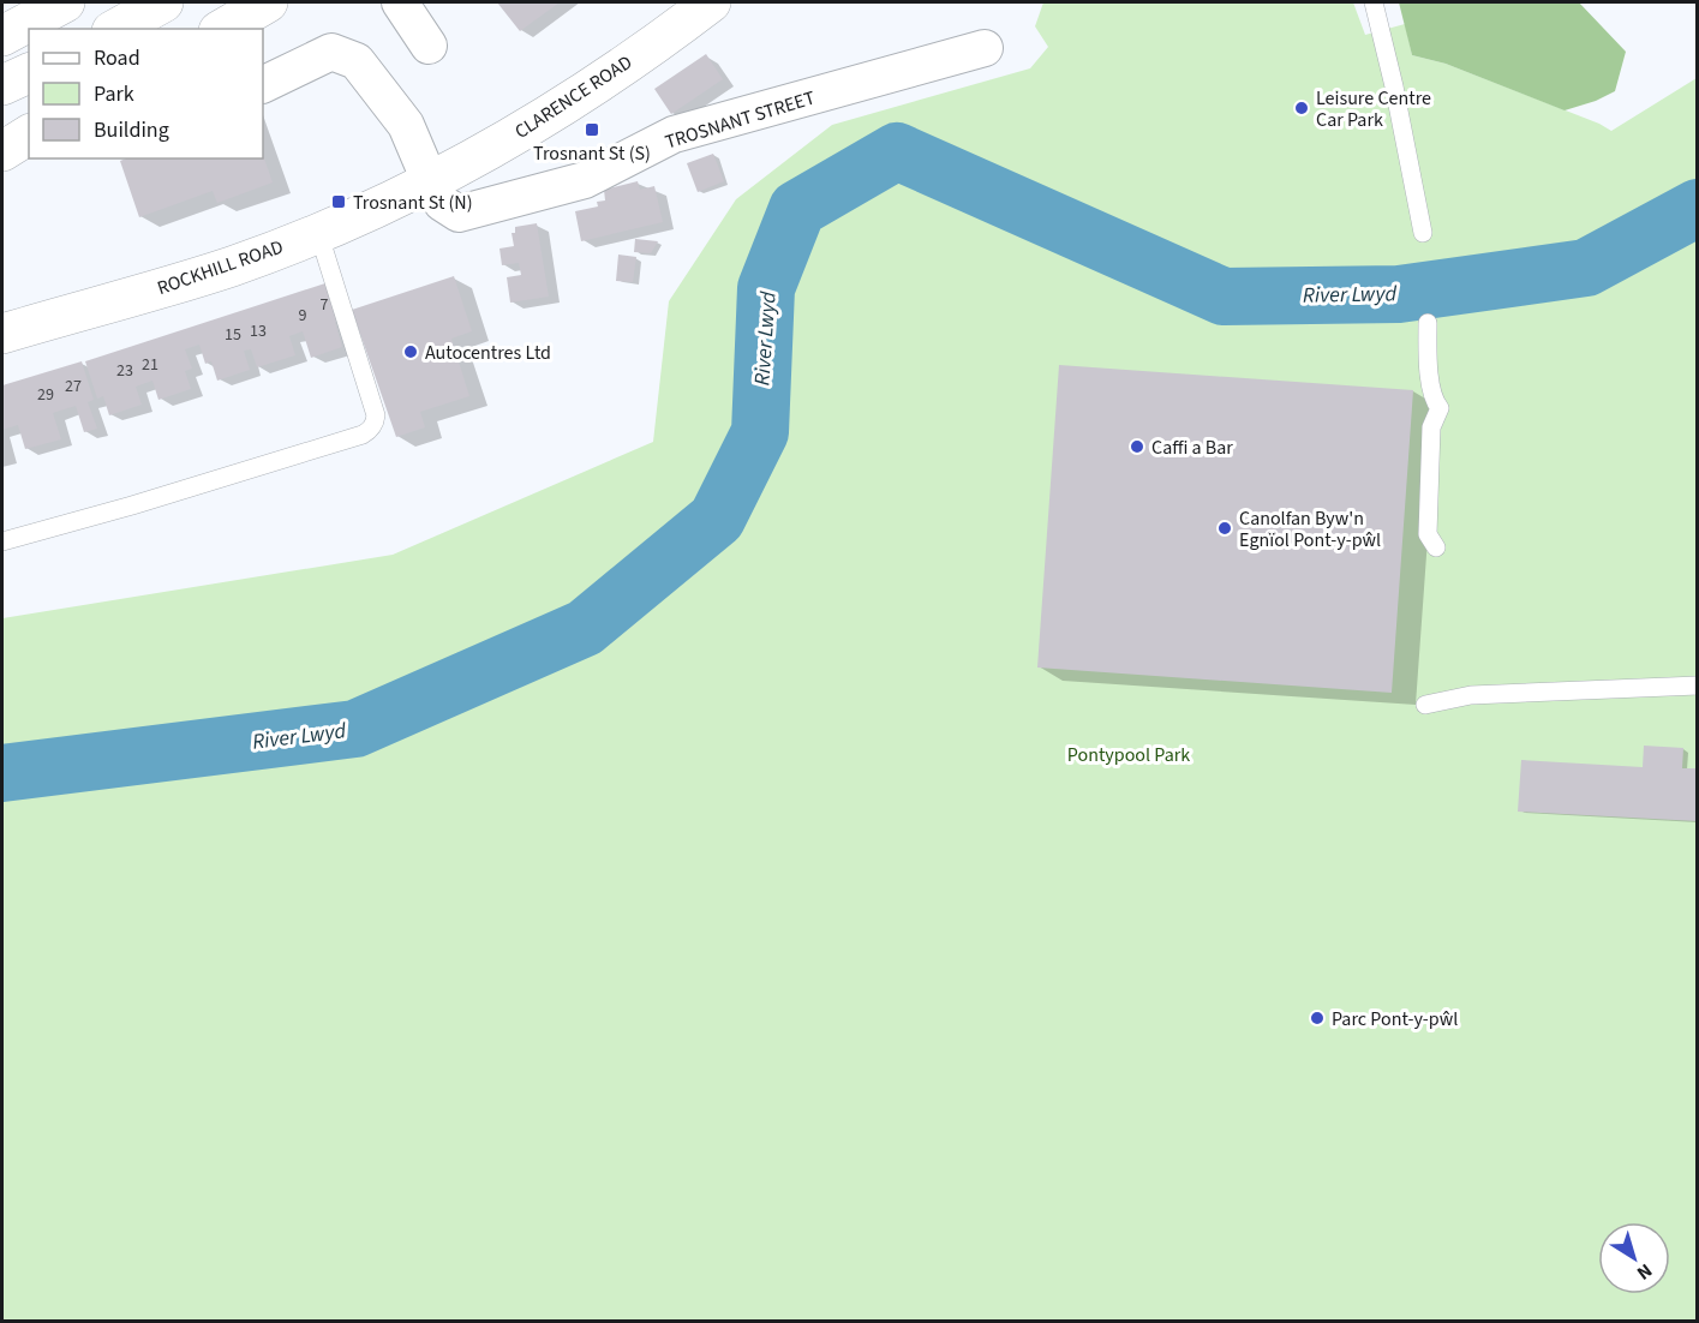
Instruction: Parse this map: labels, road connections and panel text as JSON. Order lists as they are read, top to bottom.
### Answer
{
  "streets": {
    "street": ["CLARENCE ROAD", "TROSNANT STREET", "ROCKHILL ROAD"]
  },
  "crossings": [
    ["CLARENCE ROAD", "TROSNANT STREET"],
    ["CLARENCE ROAD", "ROCKHILL ROAD"],
    ["TROSNANT STREET", "ROCKHILL ROAD"]
  ],
  "water": ["River Lwyd"],
  "parks": ["Pontypool Park"],
  "places": {
    "other": [
      "Leisure Centre Car Park",
      "Autocentres Ltd",
      "Caffi a Bar",
      "Canolfan Byw'n Egnïol Pont-y-pŵl",
      "Parc Pont-y-pŵl"
    ],
    "transit": ["Trosnant St (S)", "Trosnant St (N)"]
  },
  "house_numbers": [
    "7",
    "9",
    "13",
    "15",
    "21",
    "23",
    "27",
    "29"
  ],
  "legend": ["Road", "Park", "Building"],
  "north": "bottom right"
}
